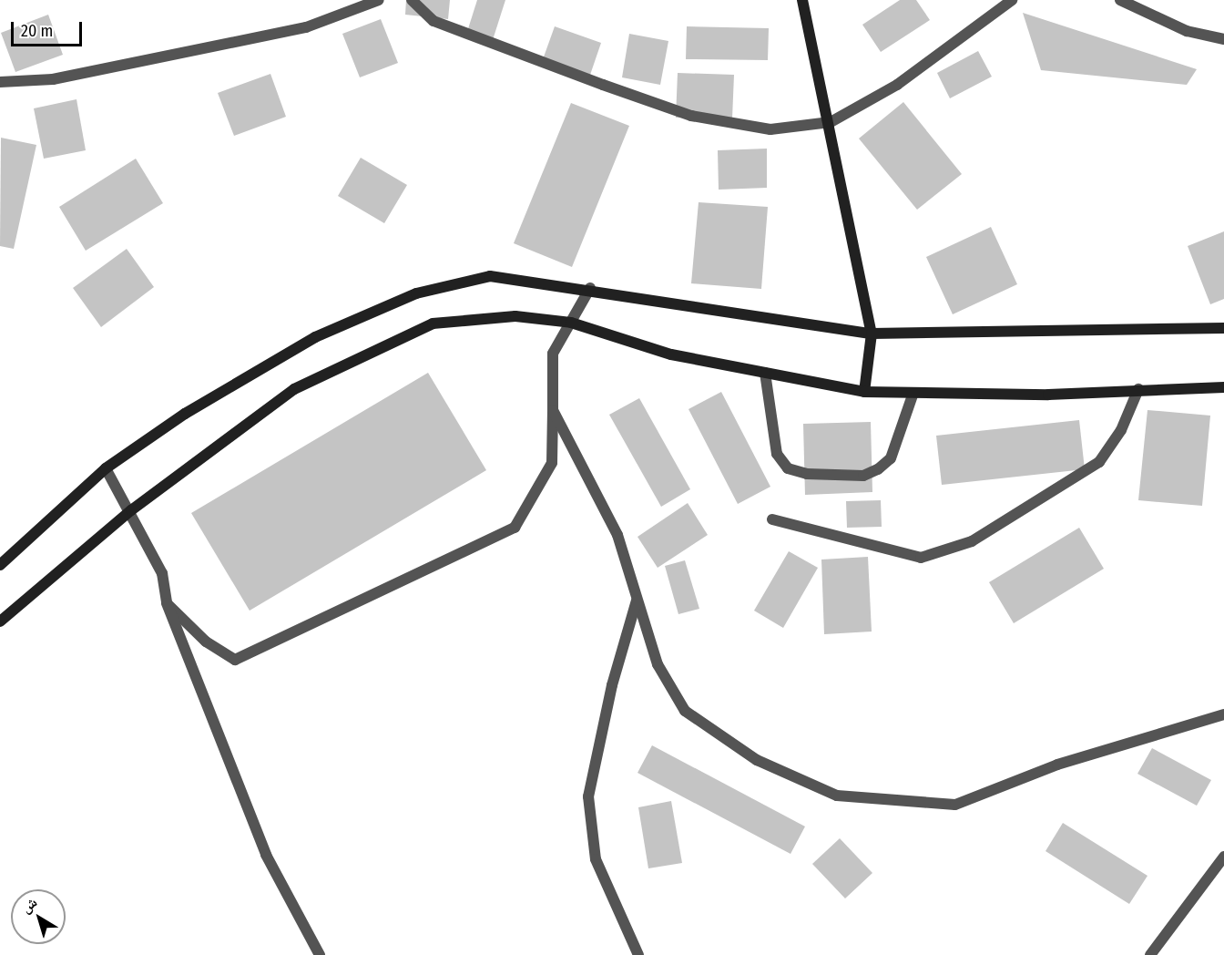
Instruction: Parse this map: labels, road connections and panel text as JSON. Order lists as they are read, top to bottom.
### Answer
{
  "scale_bar": "20 m",
  "north": "top left"
}
